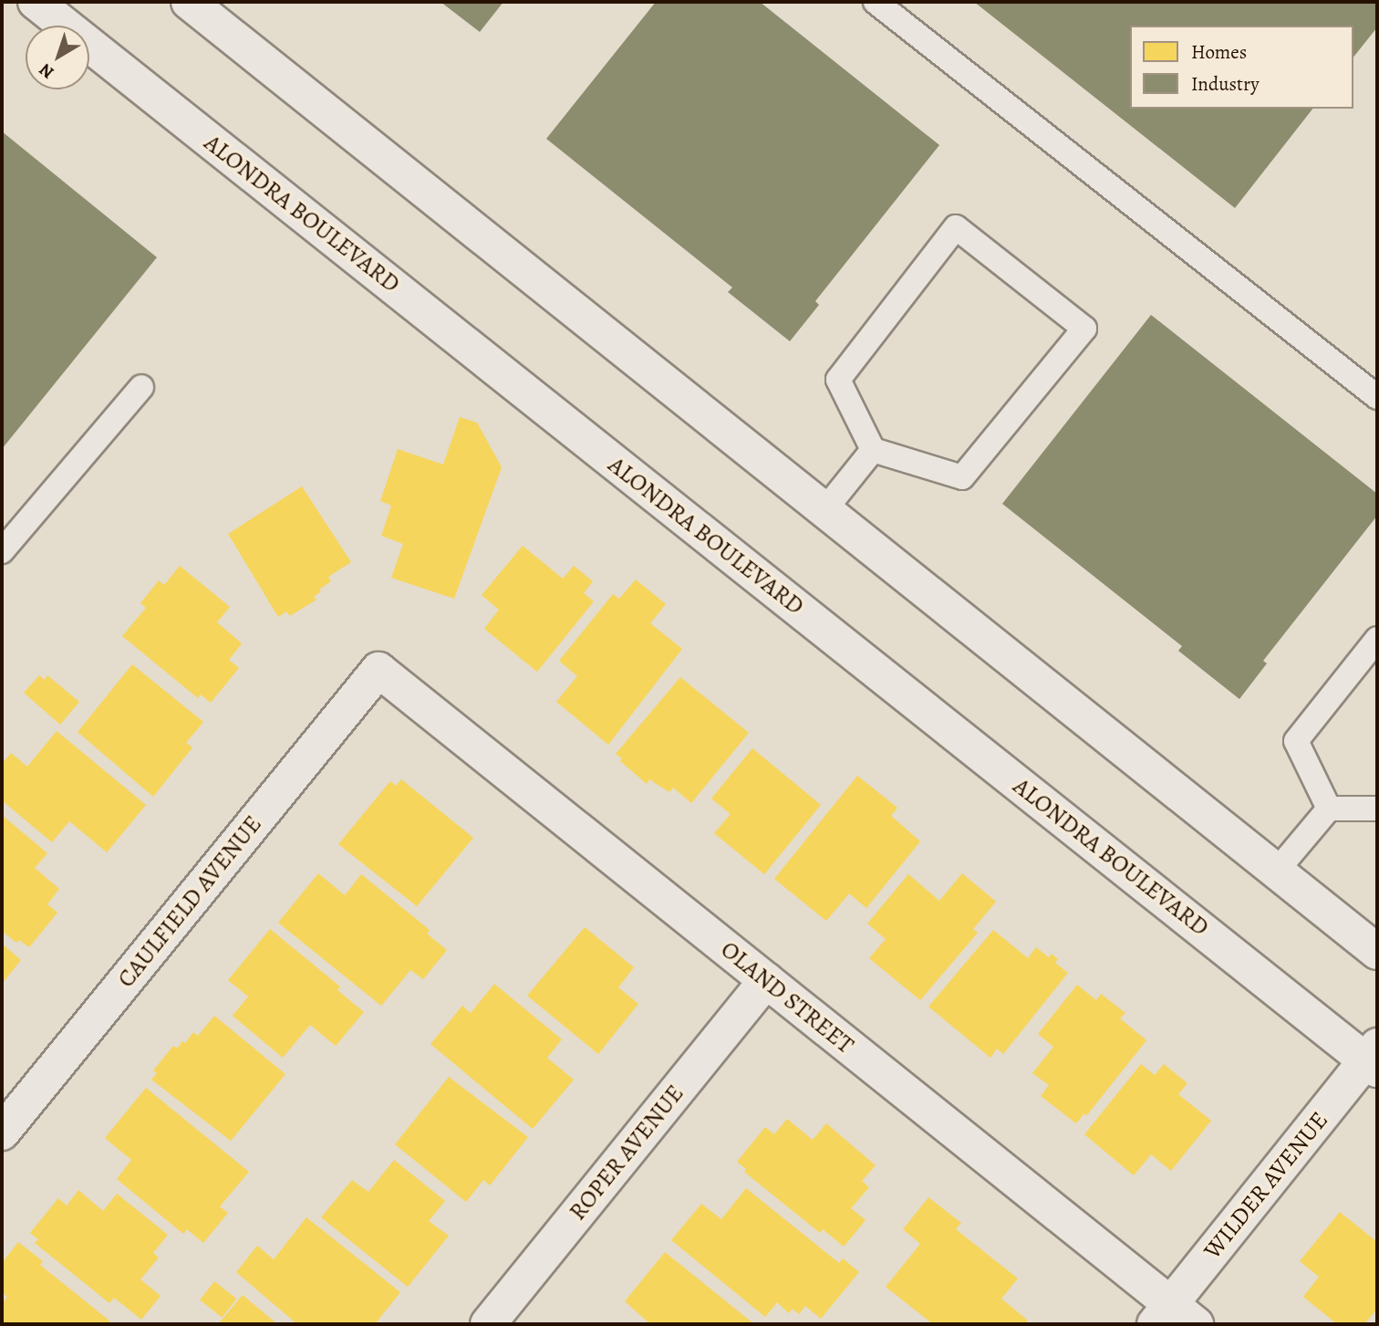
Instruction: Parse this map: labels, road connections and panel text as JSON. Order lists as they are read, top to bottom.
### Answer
{
  "streets": {
    "main road": [
      "ALONDRA BOULEVARD",
      "CAULFIELD AVENUE",
      "OLAND STREET",
      "ROPER AVENUE",
      "WILDER AVENUE"
    ]
  },
  "crossings": [
    ["ALONDRA BOULEVARD", "WILDER AVENUE"],
    ["CAULFIELD AVENUE", "OLAND STREET"],
    ["OLAND STREET", "ROPER AVENUE"],
    ["OLAND STREET", "WILDER AVENUE"]
  ],
  "legend": ["Homes", "Industry"],
  "north": "bottom left"
}
